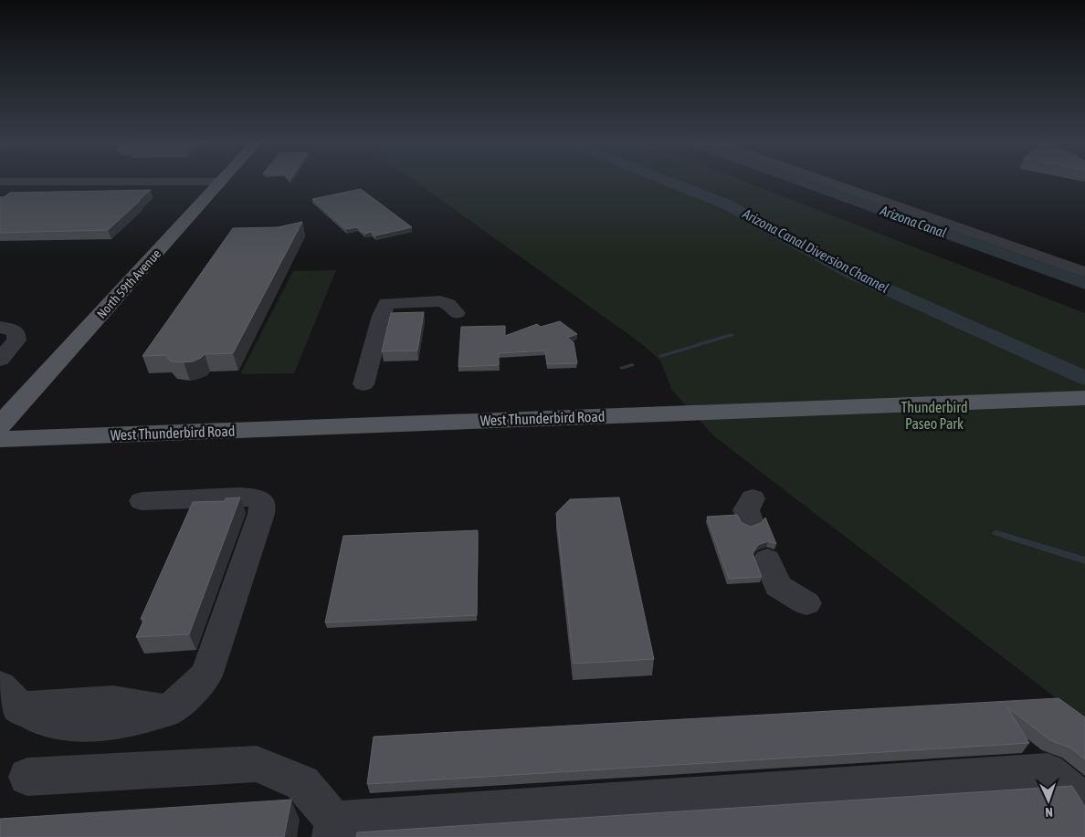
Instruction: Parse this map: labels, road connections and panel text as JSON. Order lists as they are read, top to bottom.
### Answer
{
  "streets": {
    "main road": ["North 59th Avenue", "West Thunderbird Road"]
  },
  "water": ["Arizona Canal", "Arizona Canal Diversion Channel"],
  "parks": ["Thunderbird Paseo Park"],
  "north": "bottom"
}
